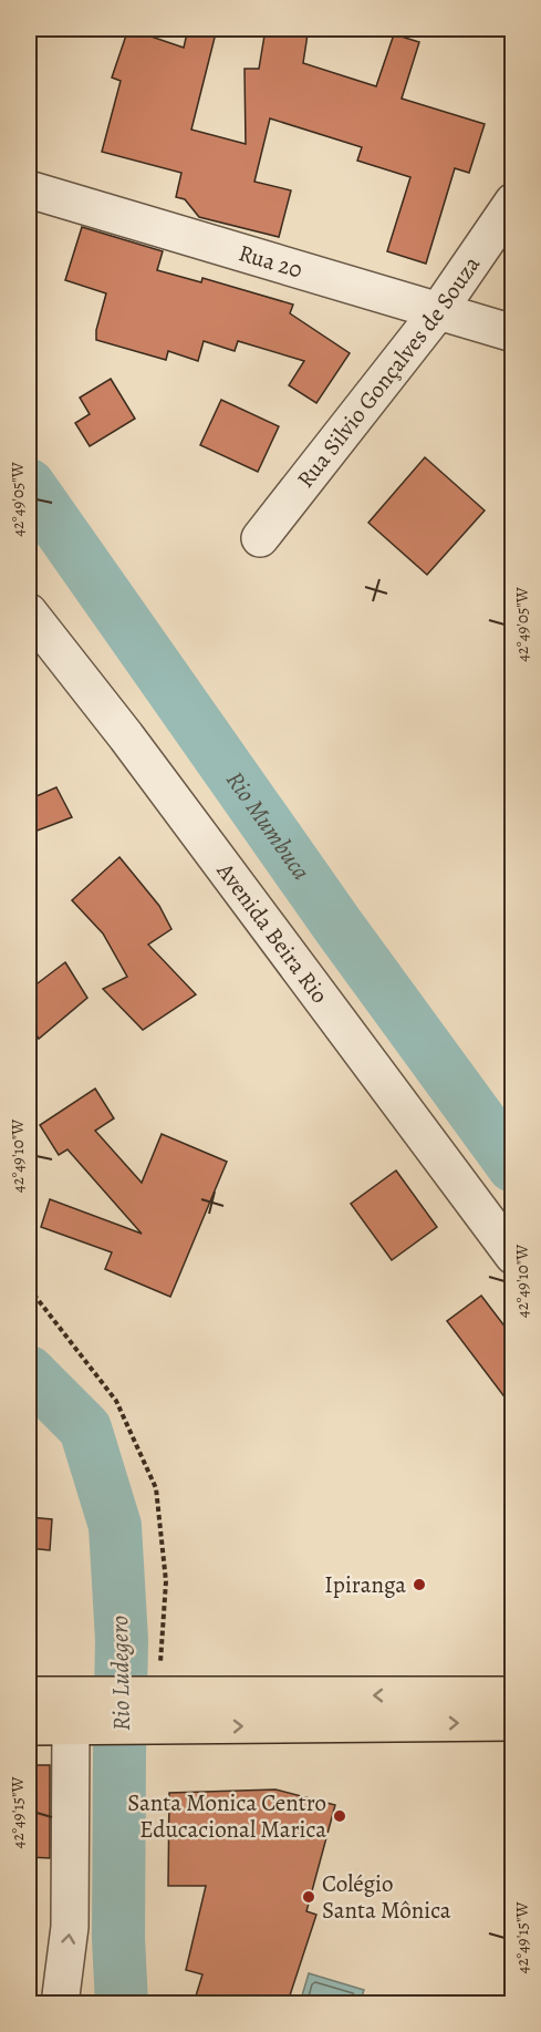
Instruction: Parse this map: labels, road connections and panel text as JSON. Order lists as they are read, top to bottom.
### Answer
{
  "streets": {
    "street": ["Rua 20", "Rua Silvio Gonçalves de Souza", "Avenida Beira Rio"]
  },
  "crossings": [
    ["Rua 20", "Rua Silvio Gonçalves de Souza"]
  ],
  "water": ["Rio Mumbuca", "Rio Ludegero"],
  "places": ["Ipiranga", "Santa Monica Centro Educacional Marica", "Colégio Santa Mônica"],
  "coordinates": ["42°49'05\"W", "42°49'10\"W", "42°49'15\"W"]
}
